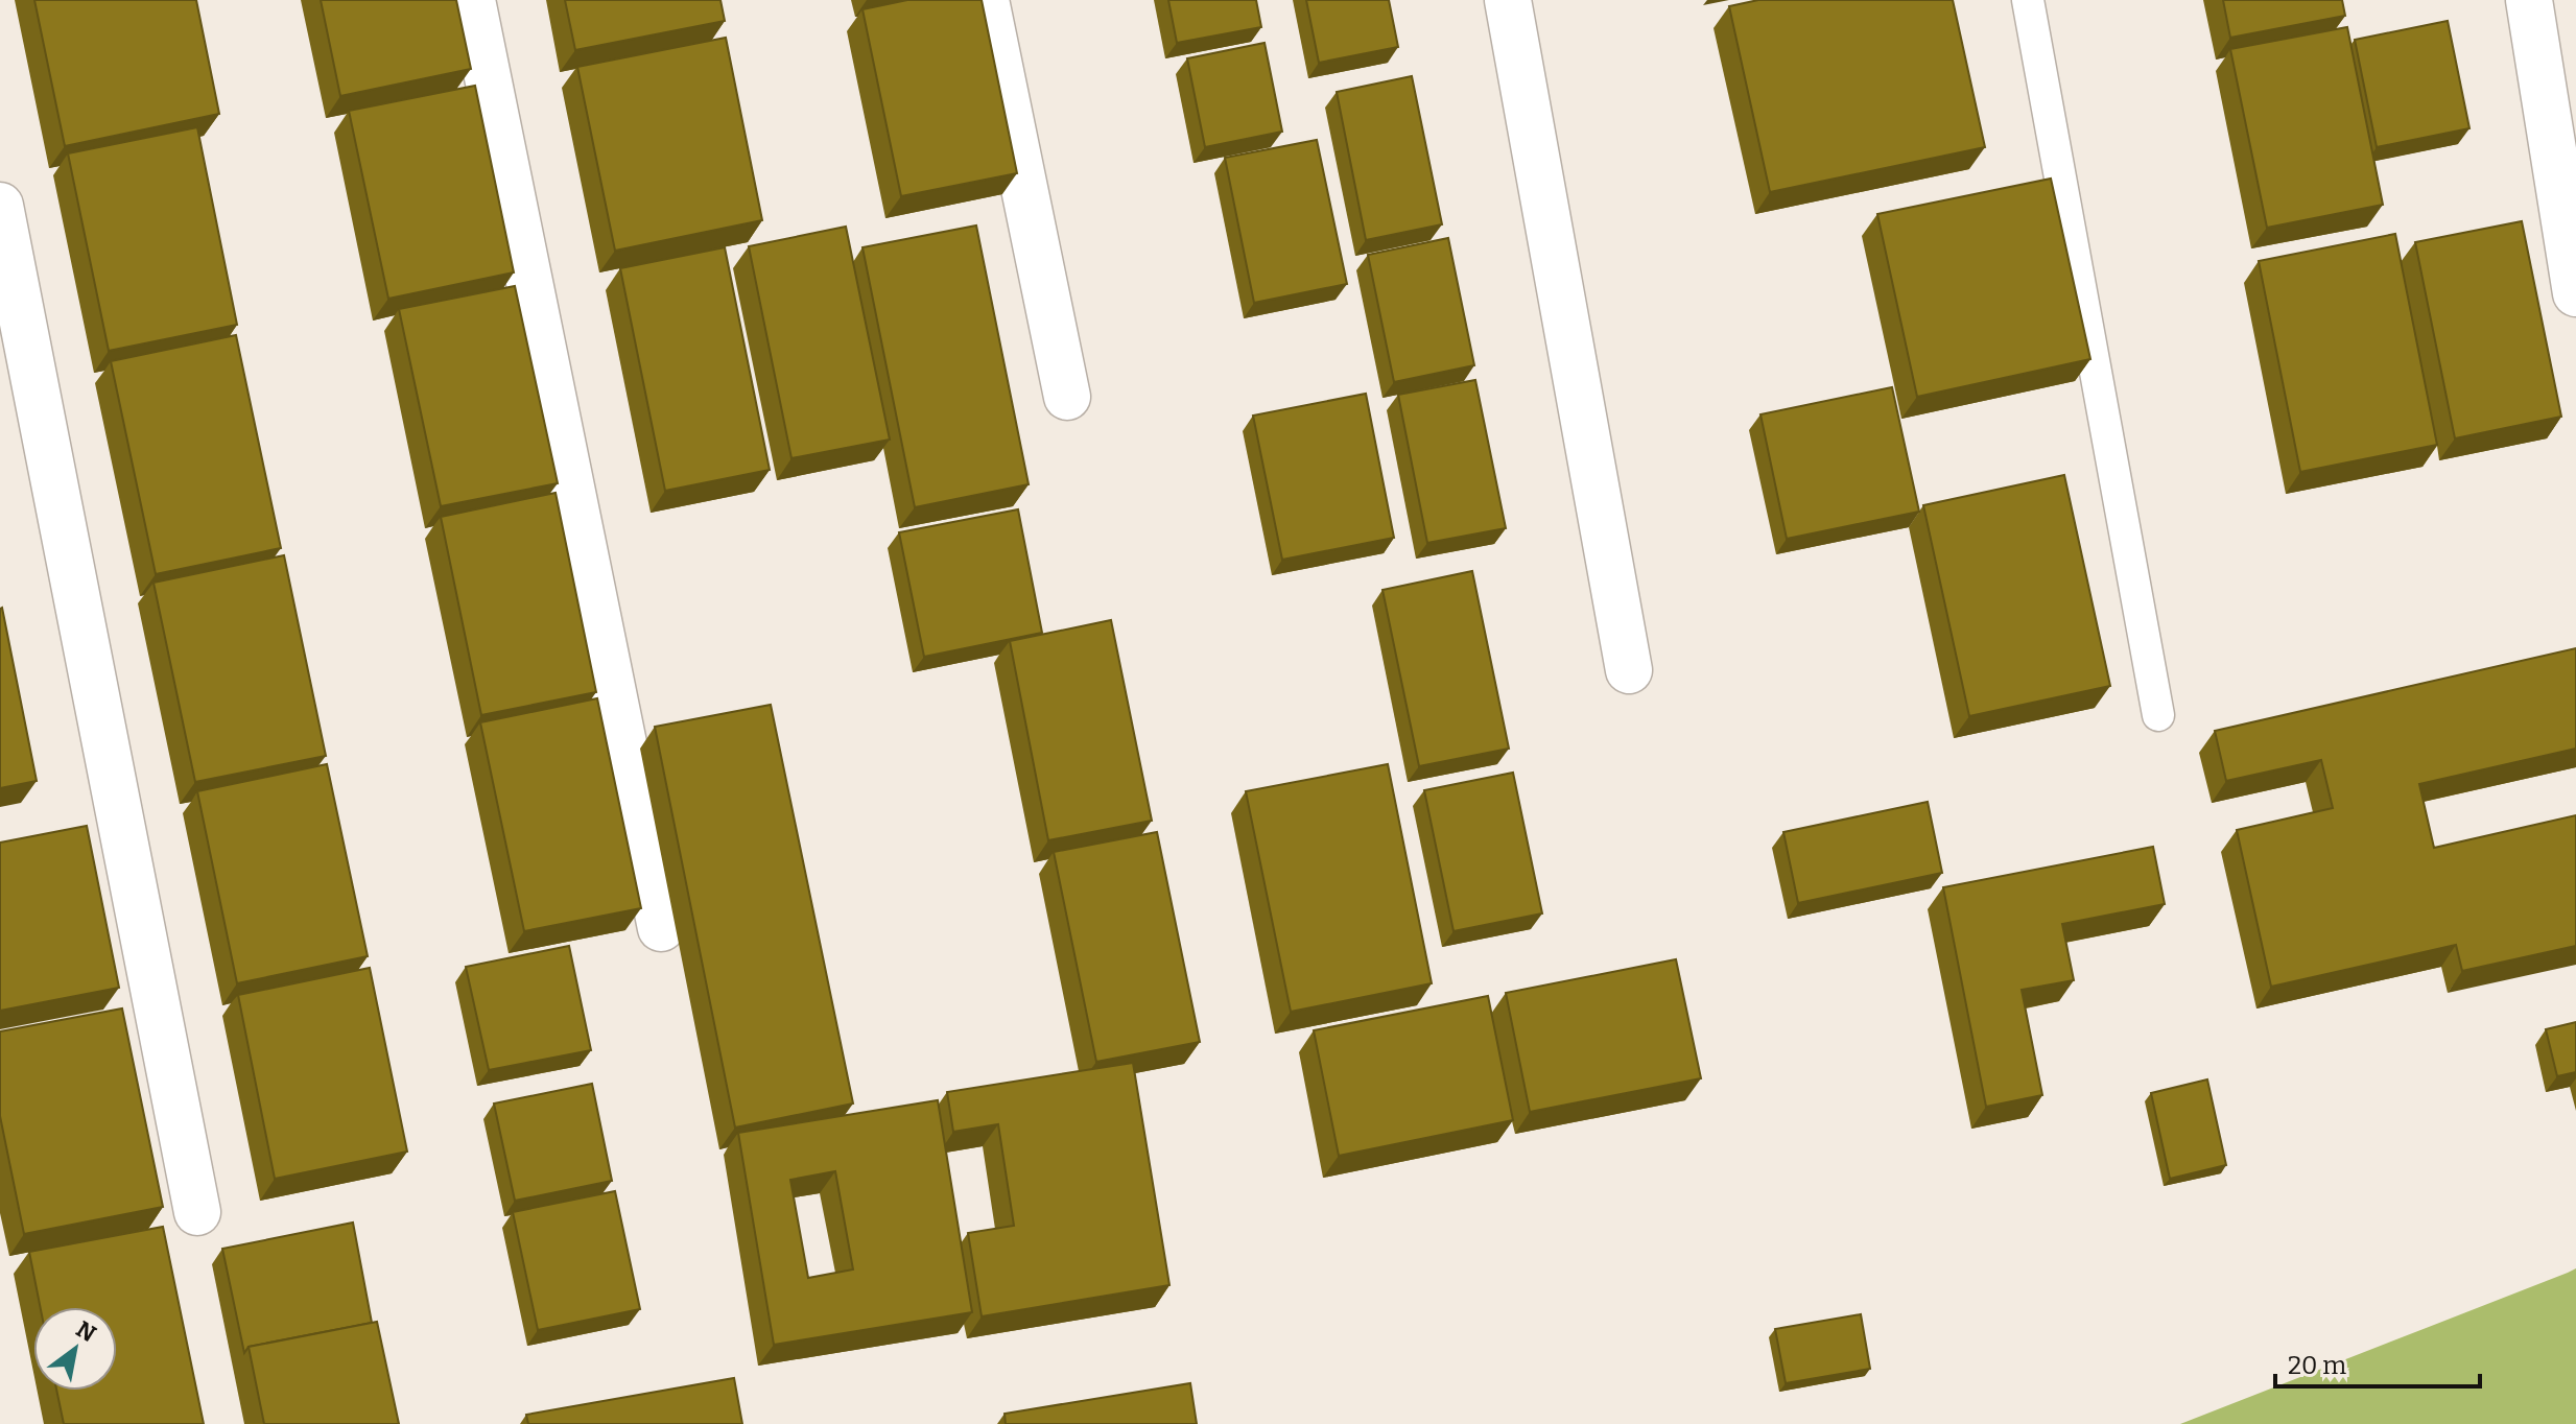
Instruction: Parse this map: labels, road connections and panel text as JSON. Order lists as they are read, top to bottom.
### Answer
{
  "scale_bar": "20 m",
  "north": "top right"
}
